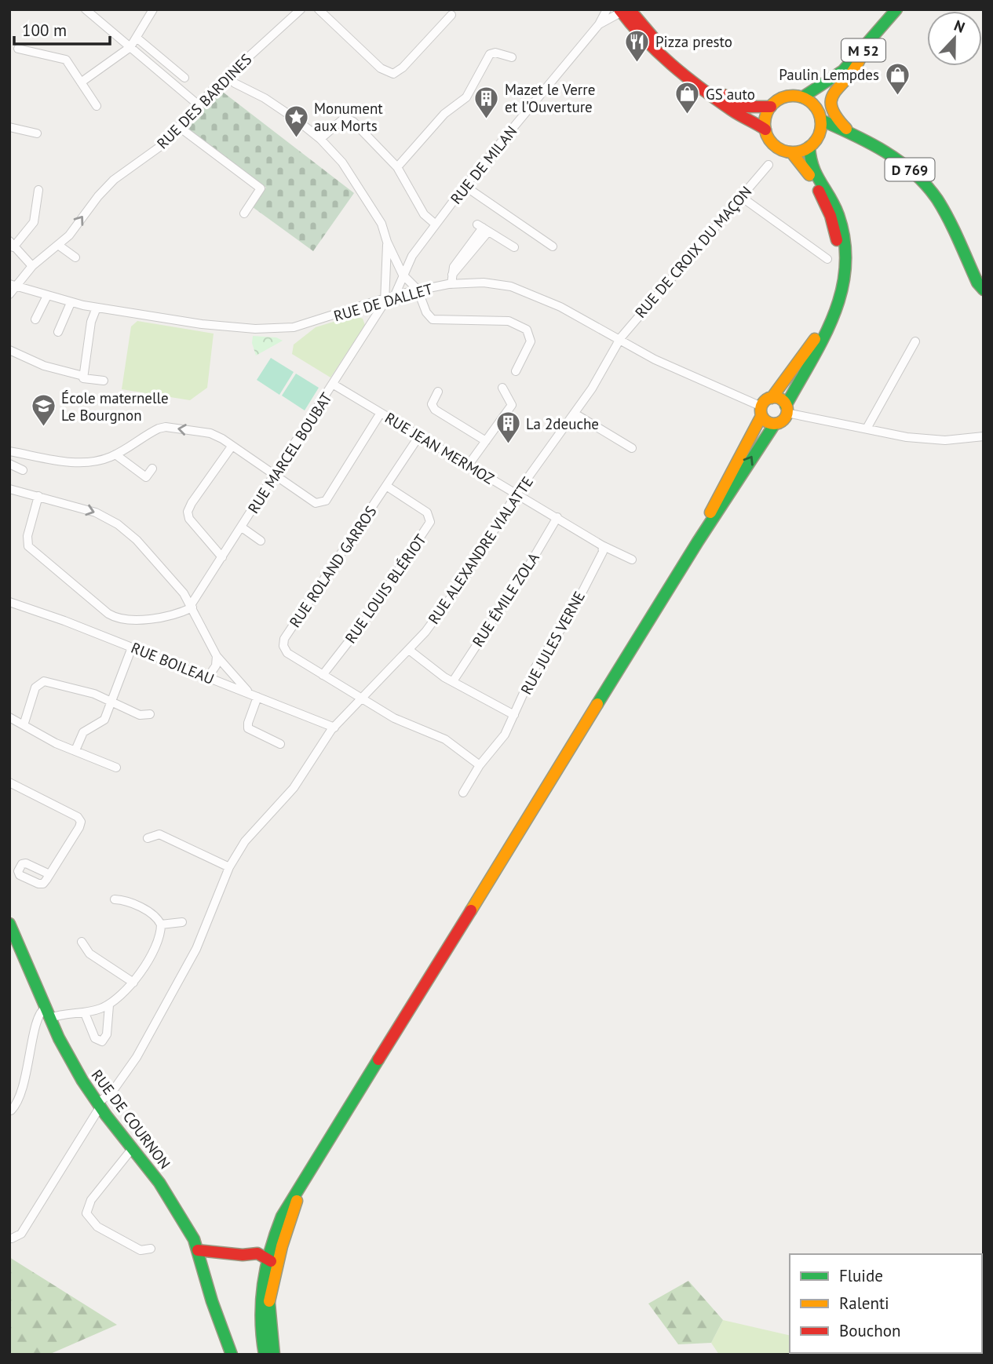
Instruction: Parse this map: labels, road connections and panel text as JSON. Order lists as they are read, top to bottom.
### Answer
{
  "streets": {
    "main road": ["M 52", "D 769", "RUE DE COURNON"],
    "street": [
      "RUE DES BARDINES",
      "RUE DE MILAN",
      "RUE DE CROIX DU MAÇON",
      "RUE DE DALLET",
      "RUE JEAN MERMOZ",
      "RUE MARCEL BOUBAT",
      "RUE ALEXANDRE VIALATTE",
      "RUE ROLAND GARROS",
      "RUE LOUIS BLÉRIOT",
      "RUE ÉMILE ZOLA",
      "RUE JULES VERNE",
      "RUE BOILEAU"
    ]
  },
  "crossings": [
    ["M 52", "D 769"],
    ["RUE DES BARDINES", "RUE DE DALLET"],
    ["RUE DE MILAN", "RUE DE DALLET"],
    ["RUE DE CROIX DU MAÇON", "RUE DE DALLET"],
    ["RUE DE CROIX DU MAÇON", "RUE ALEXANDRE VIALATTE"],
    ["RUE DE DALLET", "RUE MARCEL BOUBAT"],
    ["RUE DE DALLET", "RUE ALEXANDRE VIALATTE"],
    ["RUE JEAN MERMOZ", "RUE MARCEL BOUBAT"],
    ["RUE JEAN MERMOZ", "RUE ALEXANDRE VIALATTE"],
    ["RUE JEAN MERMOZ", "RUE ROLAND GARROS"],
    ["RUE JEAN MERMOZ", "RUE ÉMILE ZOLA"],
    ["RUE JEAN MERMOZ", "RUE JULES VERNE"],
    ["RUE ALEXANDRE VIALATTE", "RUE ROLAND GARROS"],
    ["RUE ALEXANDRE VIALATTE", "RUE BOILEAU"],
    ["RUE ALEXANDRE VIALATTE", "RUE DE COURNON"],
    ["RUE ROLAND GARROS", "RUE LOUIS BLÉRIOT"],
    ["RUE ROLAND GARROS", "RUE JULES VERNE"]
  ],
  "one_way": ["RUE DES BARDINES"],
  "places": {
    "restaurant": ["Pizza presto"],
    "shop": ["Paulin Lempdes", "GS auto"],
    "building": ["Mazet le Verre et l'Ouverture", "La 2deuche"],
    "place": ["Monument aux Morts"],
    "school or university": ["École maternelle Le Bourgnon"]
  },
  "legend": ["Fluide", "Ralenti", "Bouchon"],
  "scale_bar": "100 m",
  "north": "top"
}
